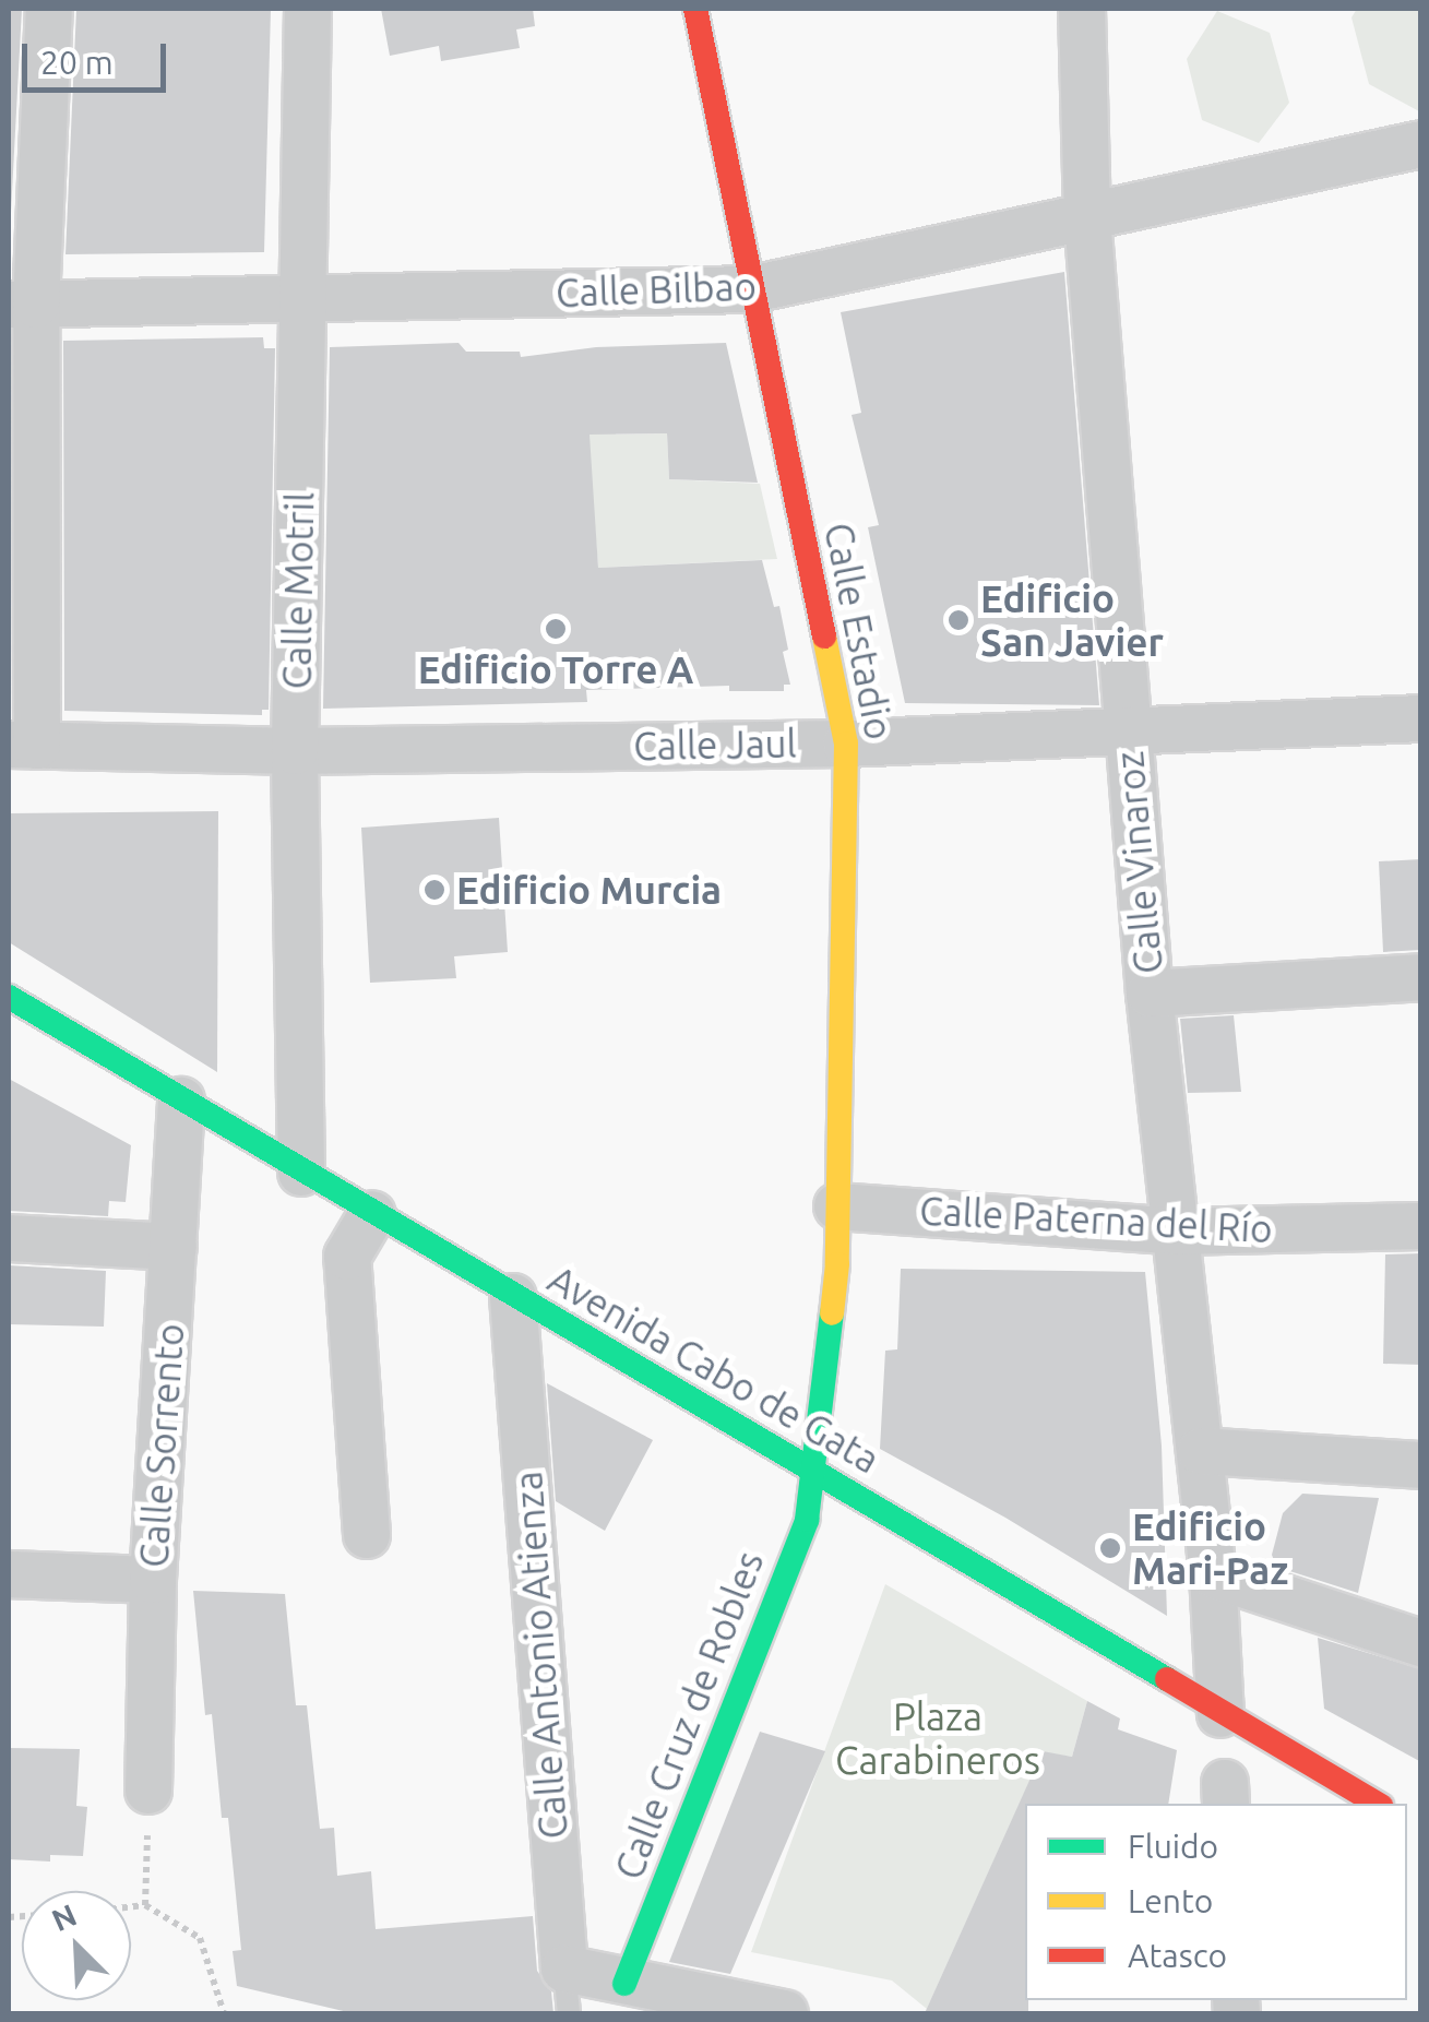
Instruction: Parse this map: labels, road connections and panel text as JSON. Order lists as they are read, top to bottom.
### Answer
{
  "streets": {
    "street": [
      "Calle Bilbao",
      "Calle Motril",
      "Calle Estadio",
      "Calle Jaul",
      "Calle Vinaroz",
      "Calle Paterna del Río",
      "Avenida Cabo de Gata",
      "Calle Sorrento",
      "Calle Antonio Atienza",
      "Calle Cruz de Robles"
    ]
  },
  "crossings": [
    ["Calle Bilbao", "Calle Motril"],
    ["Calle Bilbao", "Calle Estadio"],
    ["Calle Bilbao", "Calle Vinaroz"],
    ["Calle Motril", "Calle Jaul"],
    ["Calle Motril", "Avenida Cabo de Gata"],
    ["Calle Estadio", "Calle Jaul"],
    ["Calle Estadio", "Calle Paterna del Río"],
    ["Calle Estadio", "Avenida Cabo de Gata"],
    ["Calle Estadio", "Calle Cruz de Robles"],
    ["Calle Jaul", "Calle Vinaroz"],
    ["Calle Vinaroz", "Calle Paterna del Río"],
    ["Calle Vinaroz", "Avenida Cabo de Gata"],
    ["Avenida Cabo de Gata", "Calle Sorrento"],
    ["Avenida Cabo de Gata", "Calle Antonio Atienza"],
    ["Avenida Cabo de Gata", "Calle Cruz de Robles"]
  ],
  "parks": ["Plaza Carabineros"],
  "places": [
    "Edificio San Javier",
    "Edificio Torre A",
    "Edificio Murcia",
    "Edificio Mari-Paz"
  ],
  "legend": ["Fluido", "Lento", "Atasco"],
  "scale_bar": "20 m",
  "north": "top left"
}
